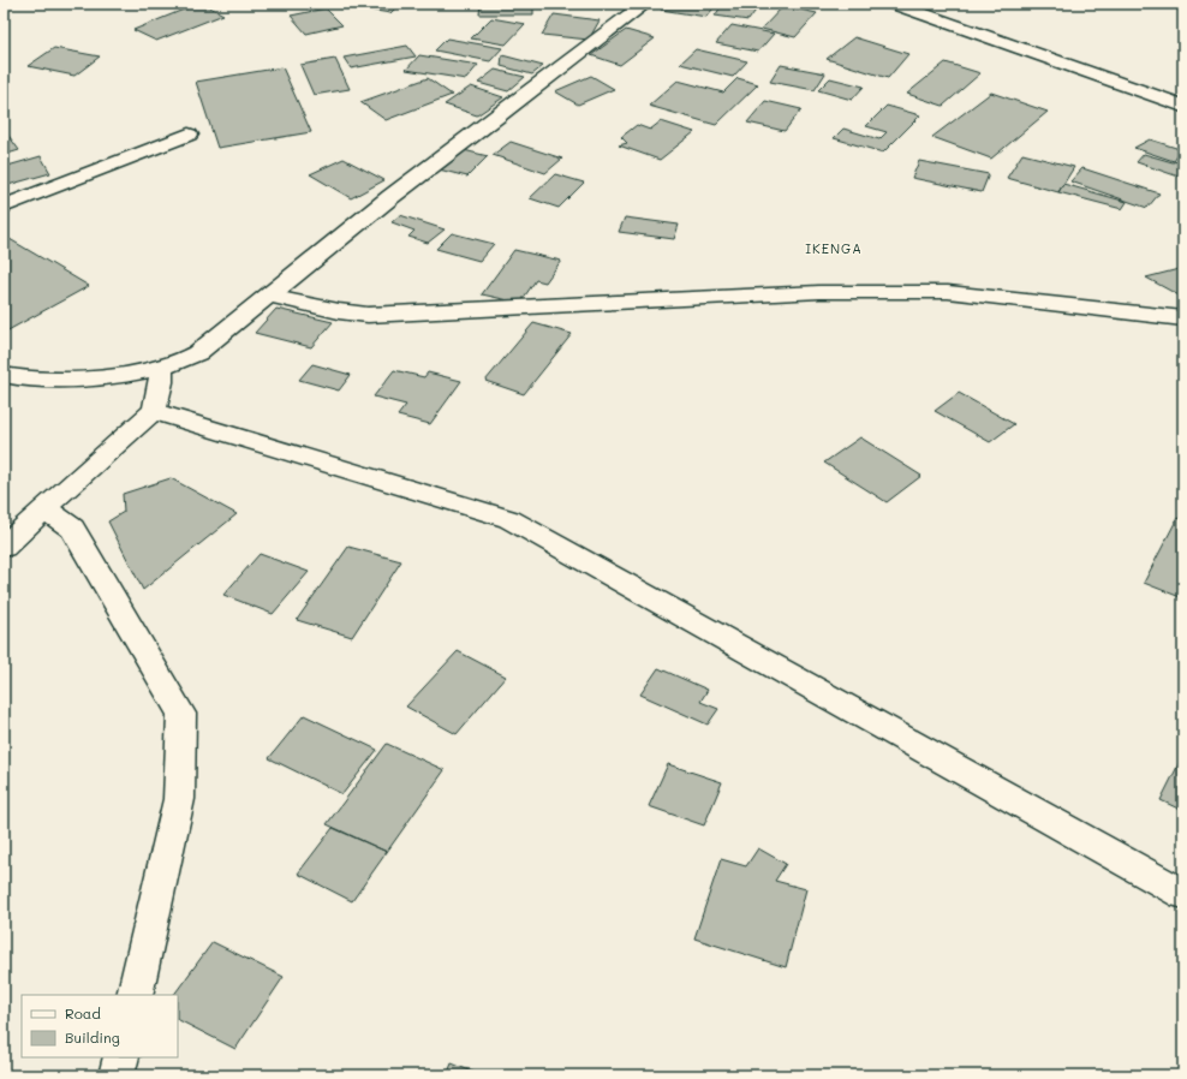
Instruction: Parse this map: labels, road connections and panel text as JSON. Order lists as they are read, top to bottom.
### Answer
{
  "districts": ["IKENGA"],
  "legend": ["Road", "Building"]
}
